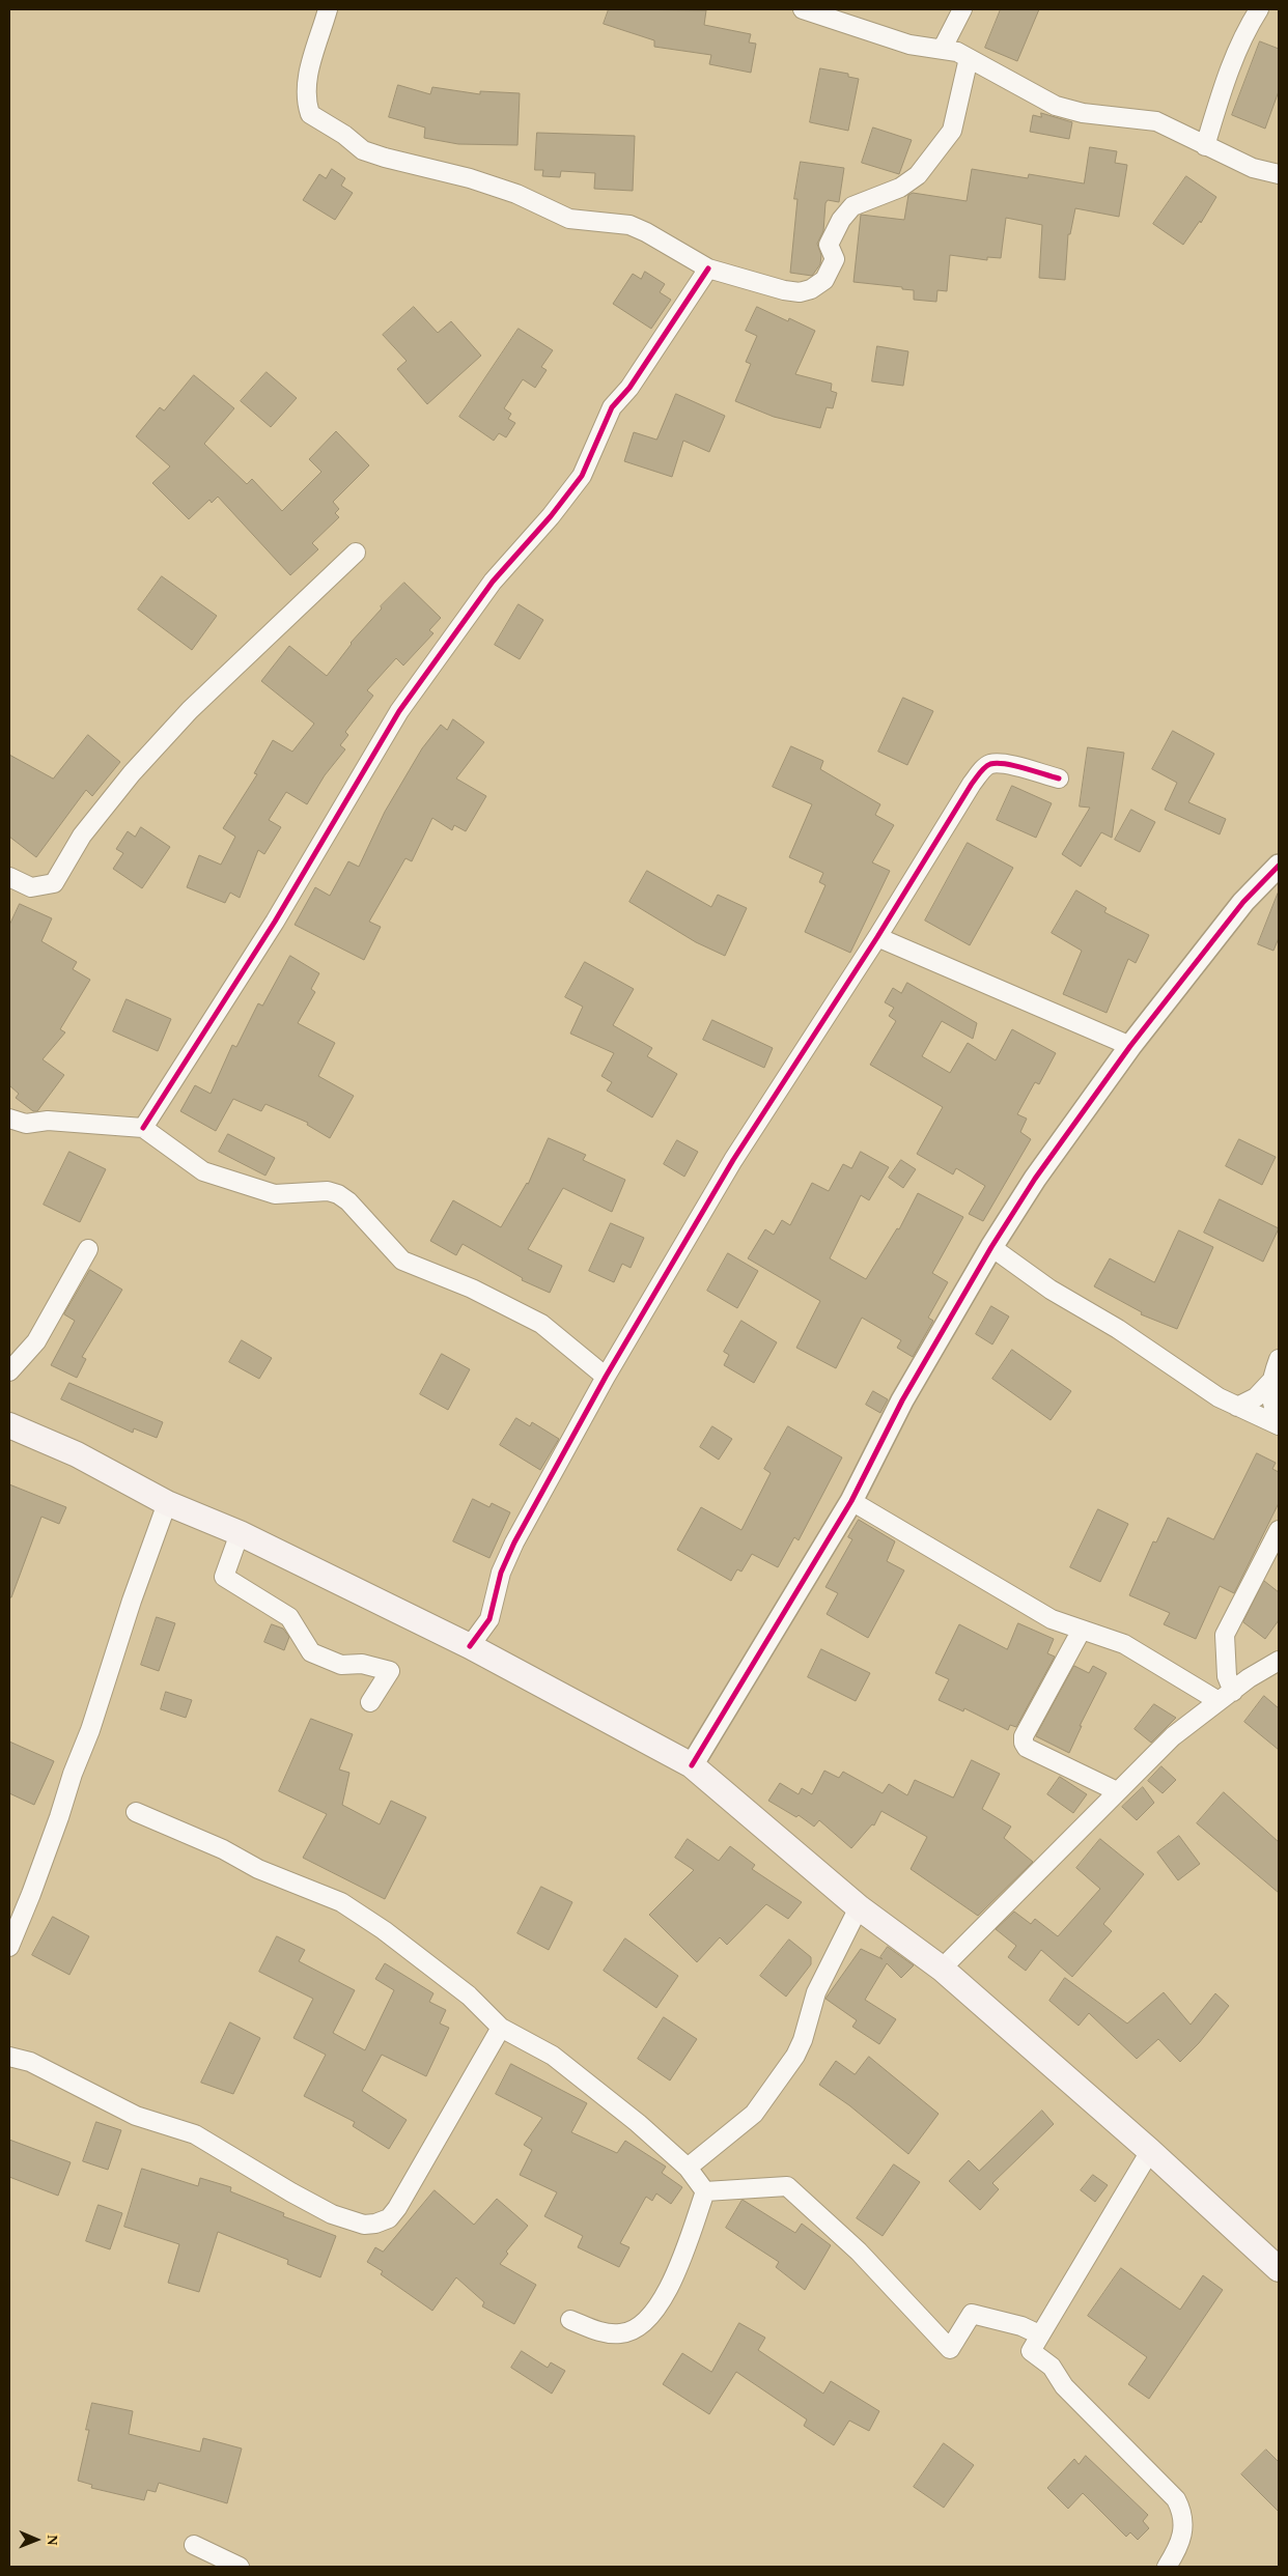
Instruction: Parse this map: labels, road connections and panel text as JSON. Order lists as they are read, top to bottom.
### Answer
{
  "north": "right"
}
